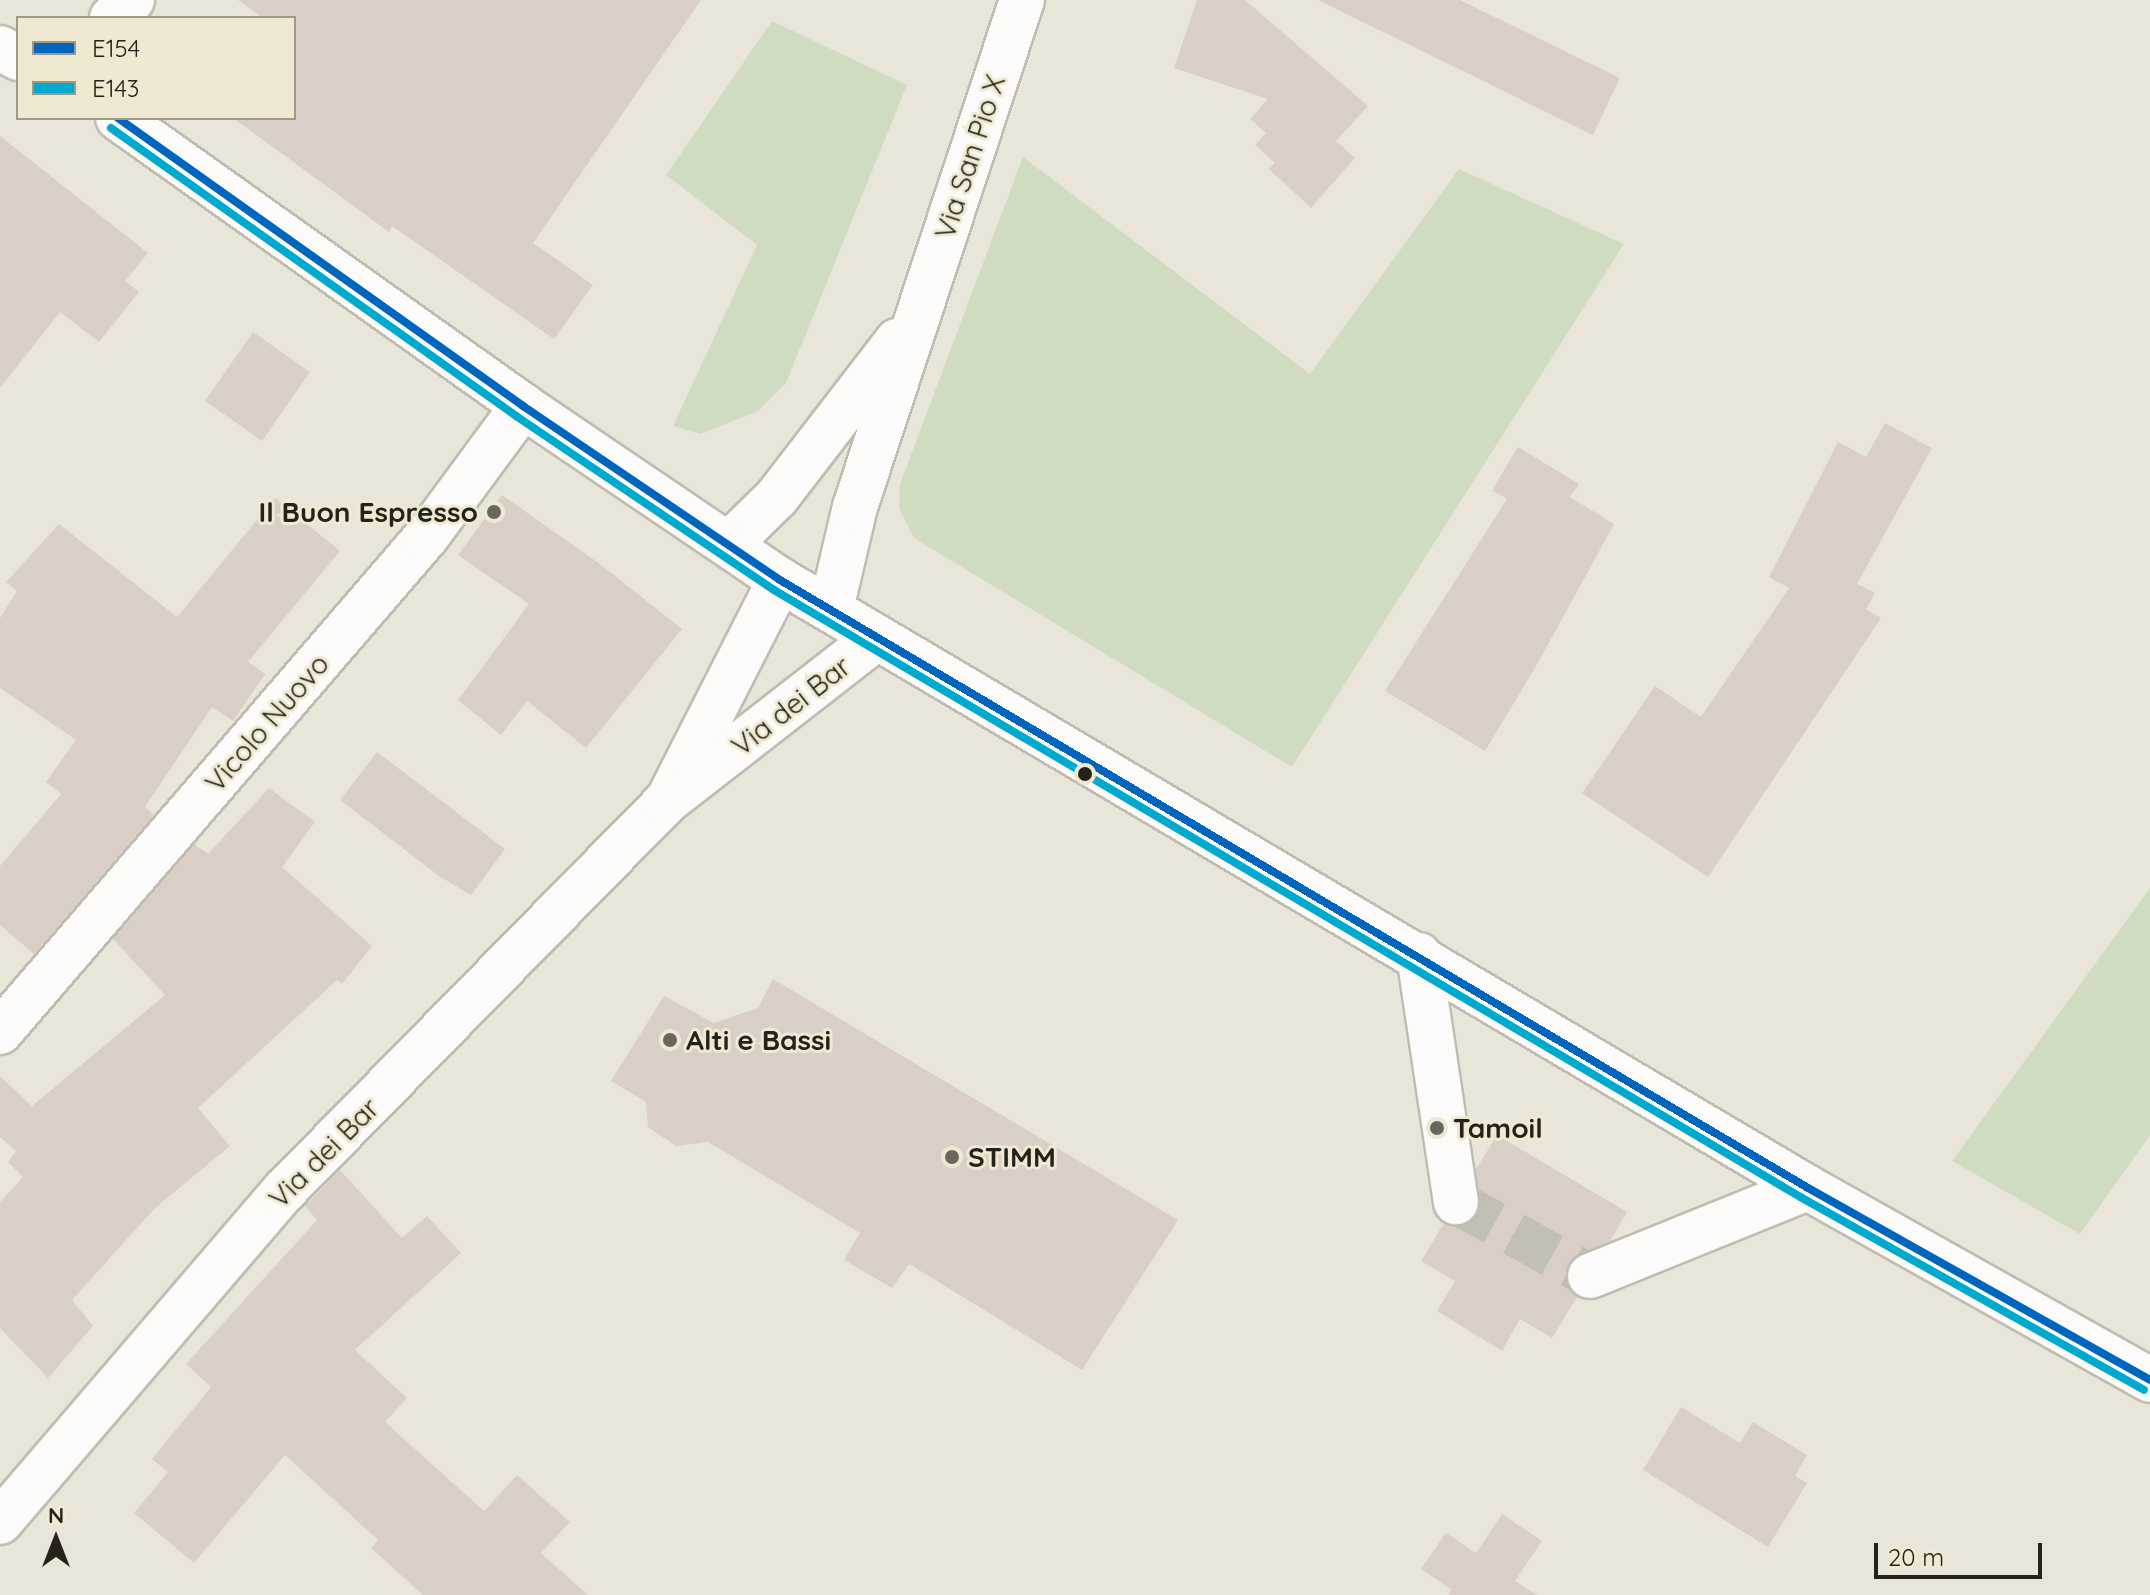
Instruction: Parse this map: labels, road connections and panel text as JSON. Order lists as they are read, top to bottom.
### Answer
{
  "streets": {
    "street": ["Via San Pio X", "Via dei Bar", "Vicolo Nuovo"]
  },
  "places": [
    "Il Buon Espresso",
    "Alti e Bassi",
    "Tamoil",
    "STIMM"
  ],
  "lines": ["transit line E154", "transit line E143"],
  "legend": ["E154", "E143"],
  "scale_bar": "20 m",
  "north": "top"
}
